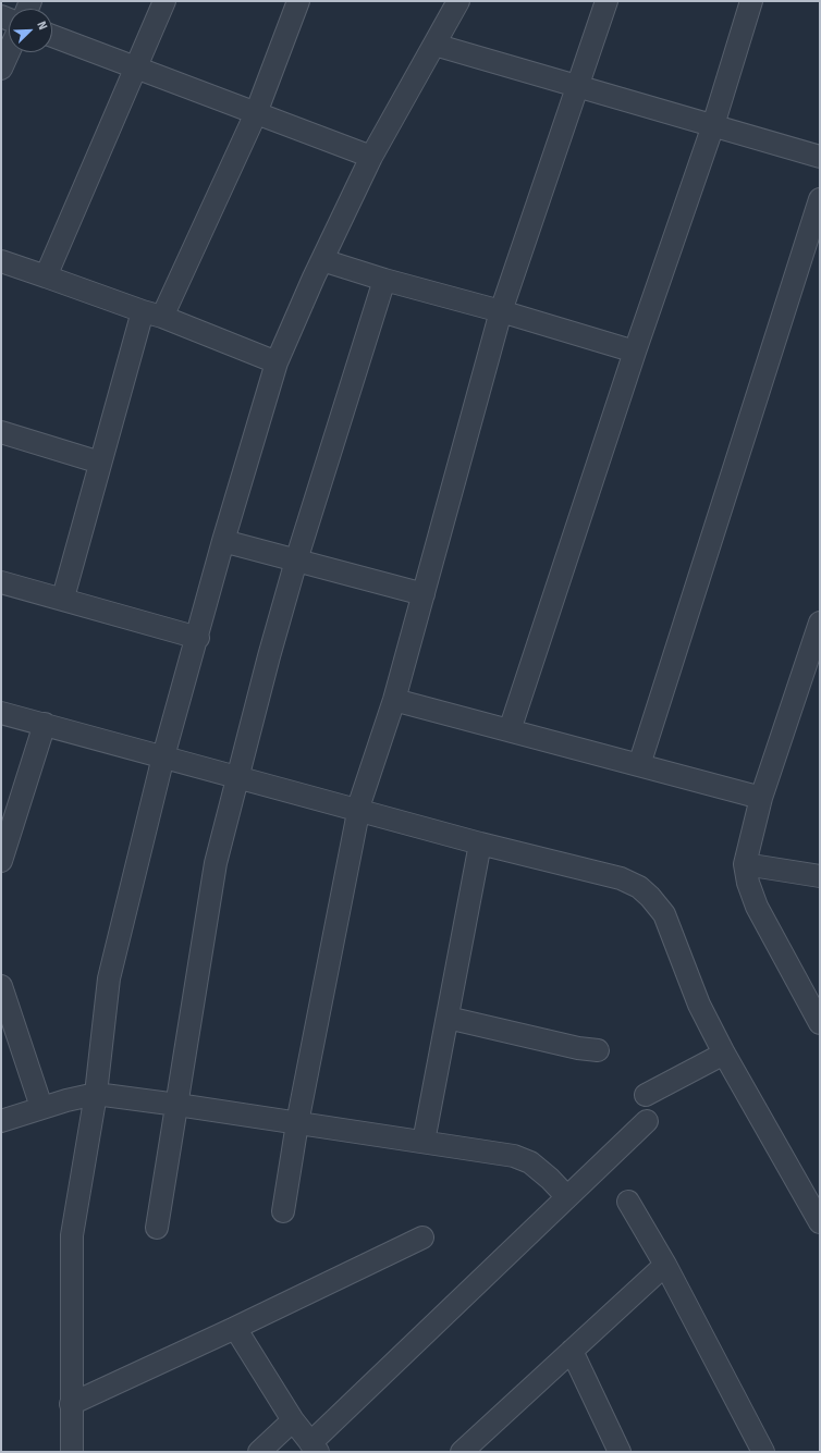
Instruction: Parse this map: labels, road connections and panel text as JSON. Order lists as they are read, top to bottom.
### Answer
{
  "north": "top right"
}
